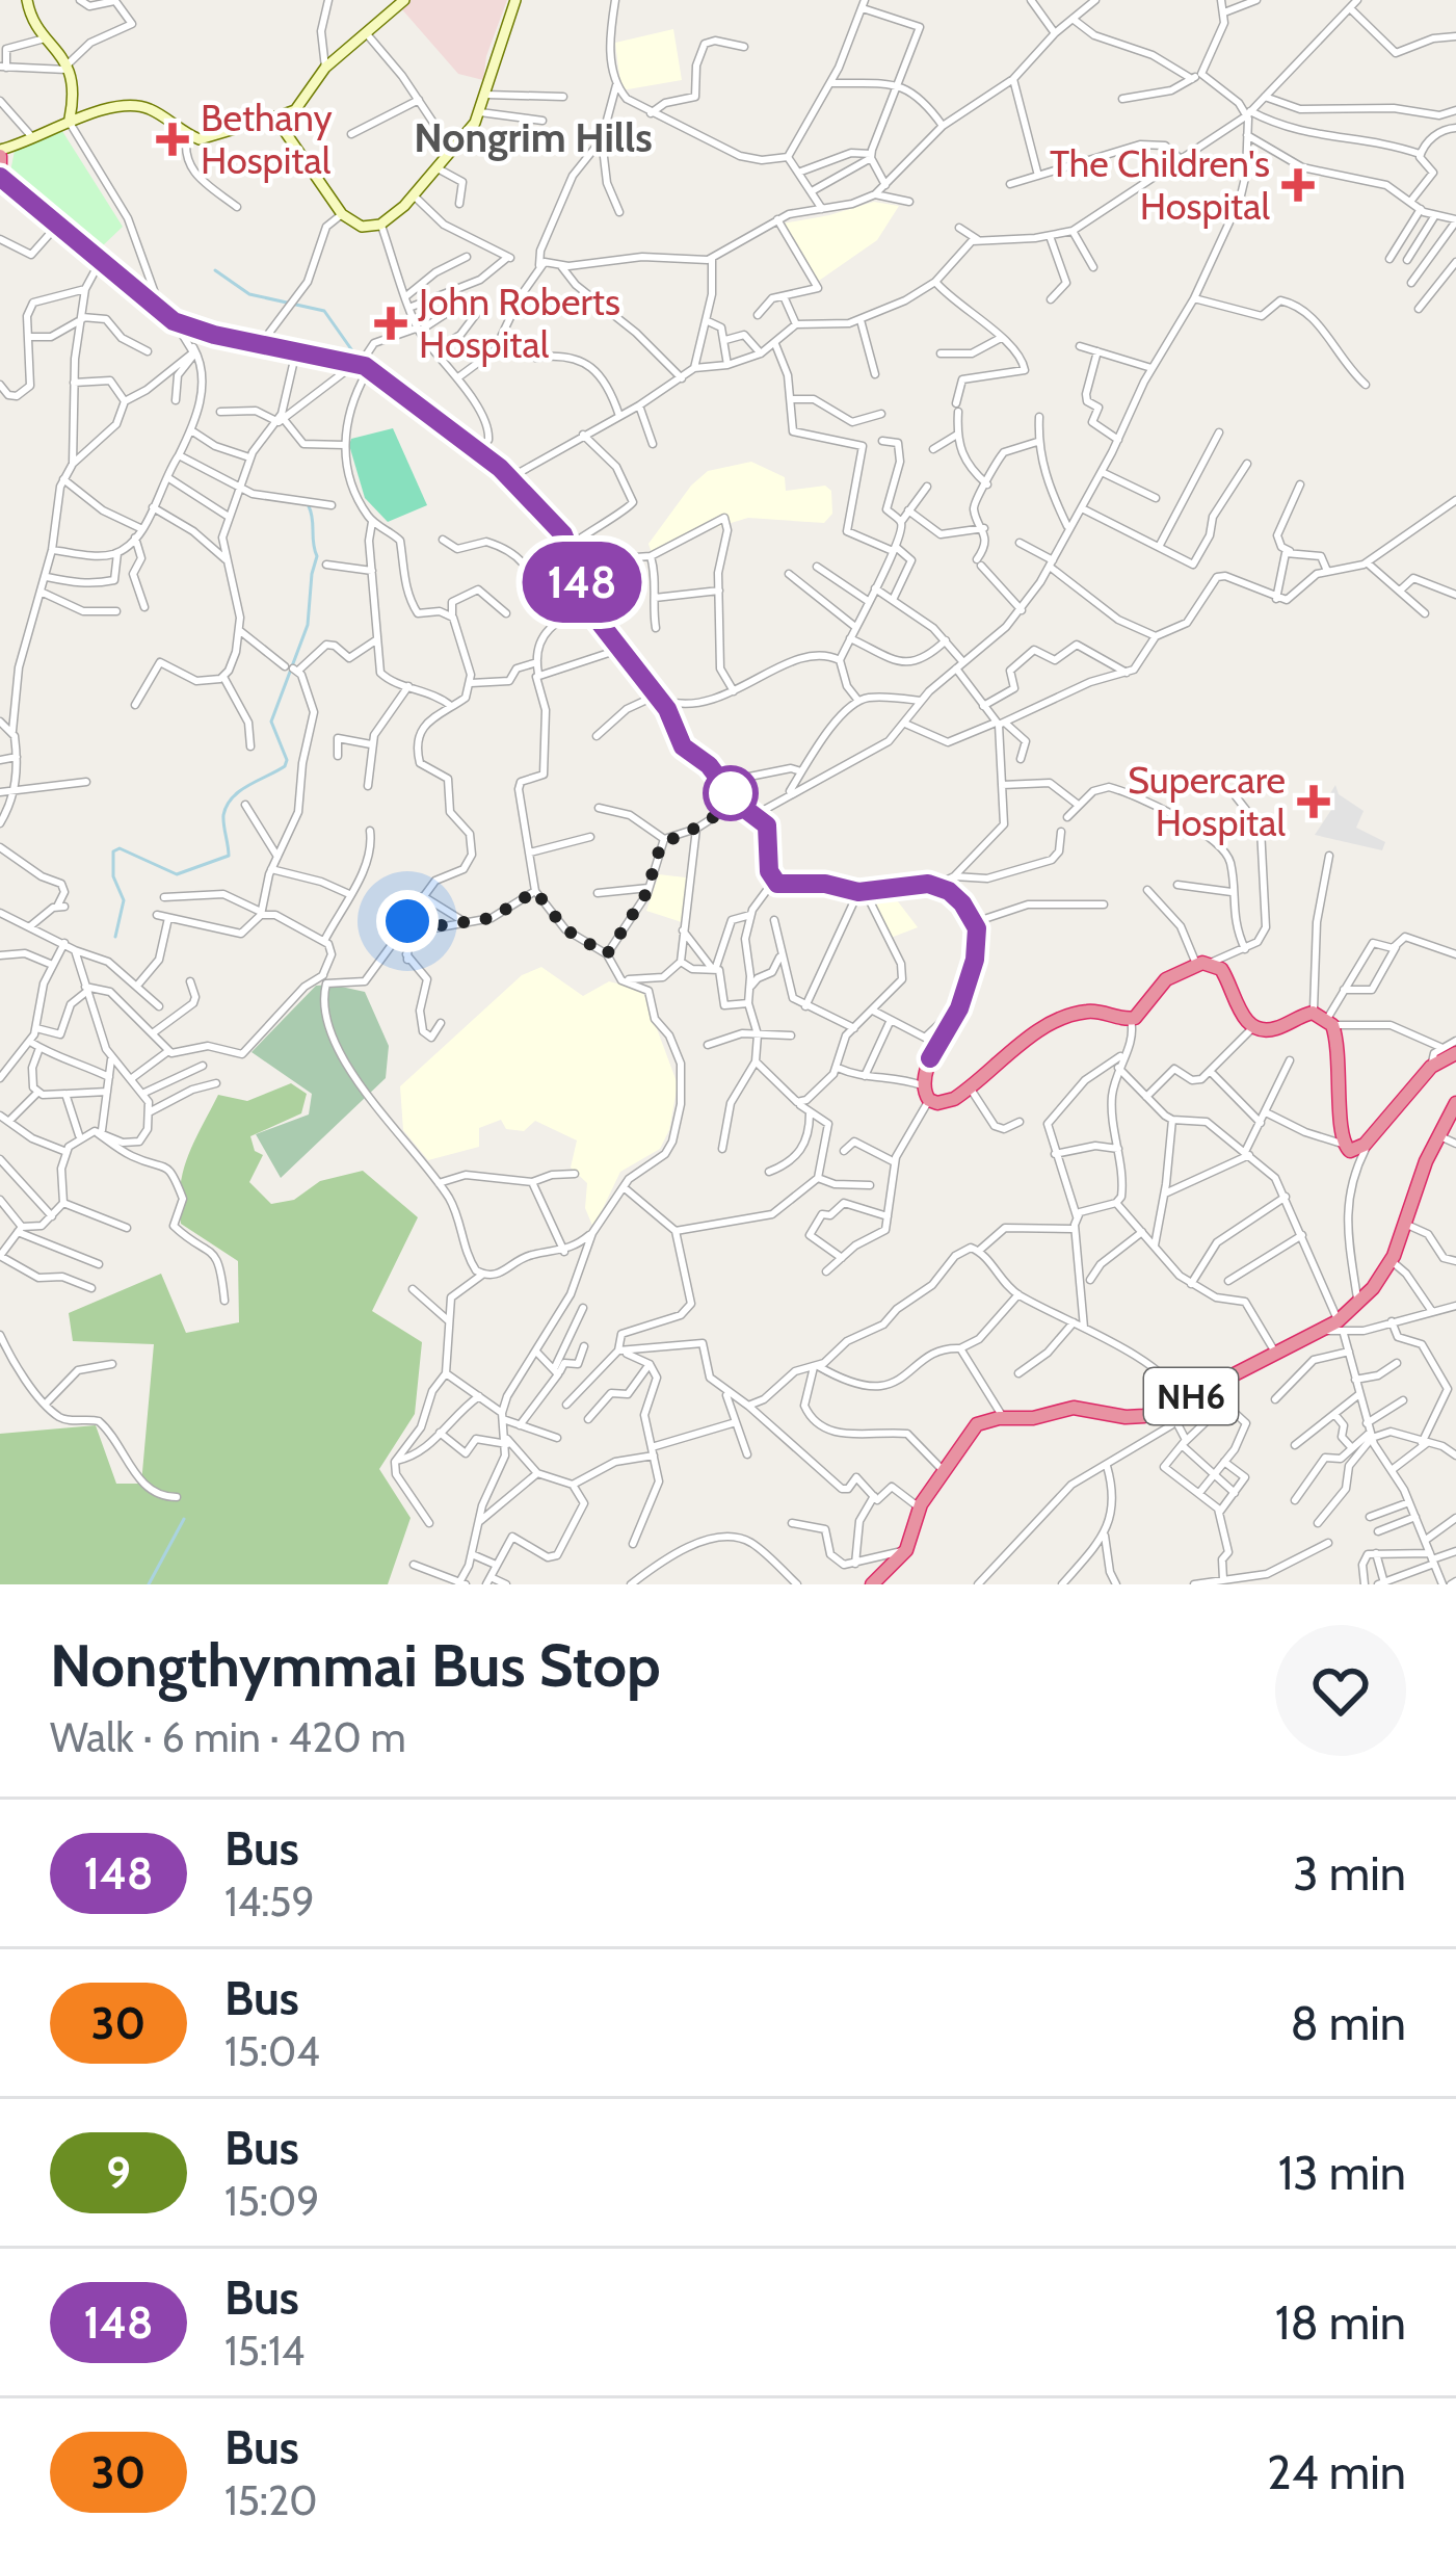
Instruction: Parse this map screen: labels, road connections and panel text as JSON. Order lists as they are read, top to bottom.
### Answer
{
  "streets": {
    "highway": ["NH6"]
  },
  "districts": ["Nongrim Hills"],
  "places": {
    "health": [
      "Bethany Hospital",
      "The Children's Hospital",
      "John Roberts Hospital",
      "Supercare Hospital"
    ]
  },
  "lines": ["bus line 148"],
  "page": {
    "on_map": "148",
    "heading": ["Nongthymmai Bus Stop", "Walk · 6 min · 420 m"],
    "list": [
      {
        "mark": "148",
        "name": "Bus",
        "note": "14:59",
        "value": "3 min"
      },
      {
        "mark": "30",
        "name": "Bus",
        "note": "15:04",
        "value": "8 min"
      },
      {
        "mark": "9",
        "name": "Bus",
        "note": "15:09",
        "value": "13 min"
      },
      {
        "mark": "148",
        "name": "Bus",
        "note": "15:14",
        "value": "18 min"
      },
      {
        "mark": "30",
        "name": "Bus",
        "note": "15:20",
        "value": "24 min"
      }
    ]
  }
}
